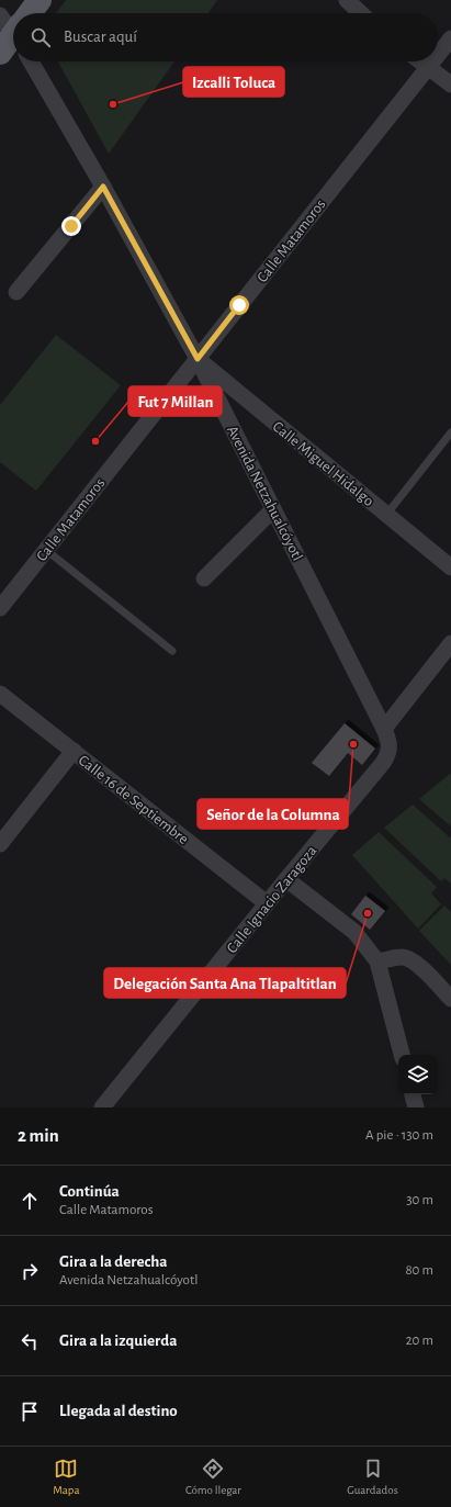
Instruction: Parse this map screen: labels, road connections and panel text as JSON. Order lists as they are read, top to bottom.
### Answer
{
  "streets": {
    "street": [
      "Calle Matamoros",
      "Calle Miguel Hidalgo",
      "Avenida Netzahualcóyotl",
      "Calle 16 de Septiembre",
      "Calle Ignacio Zaragoza"
    ]
  },
  "crossings": [
    ["Calle Matamoros", "Calle Miguel Hidalgo"],
    ["Calle Matamoros", "Avenida Netzahualcóyotl"],
    ["Calle Miguel Hidalgo", "Avenida Netzahualcóyotl"],
    ["Avenida Netzahualcóyotl", "Calle Ignacio Zaragoza"],
    ["Calle 16 de Septiembre", "Calle Ignacio Zaragoza"]
  ],
  "places": [
    "Izcalli Toluca",
    "Fut 7 Millan",
    "Señor de la Columna",
    "Delegación Santa Ana Tlapaltitlan"
  ],
  "page": {
    "search": "Buscar aquí",
    "heading": ["2 min", "A pie · 130 m"],
    "list": [
      ["Continúa", "Calle Matamoros", "30 m"],
      ["Gira a la derecha", "Avenida Netzahualcóyotl", "80 m"],
      ["Gira a la izquierda", "20 m"],
      "Llegada al destino"
    ],
    "nav": ["Mapa", "Cómo llegar", "Guardados"]
  }
}
